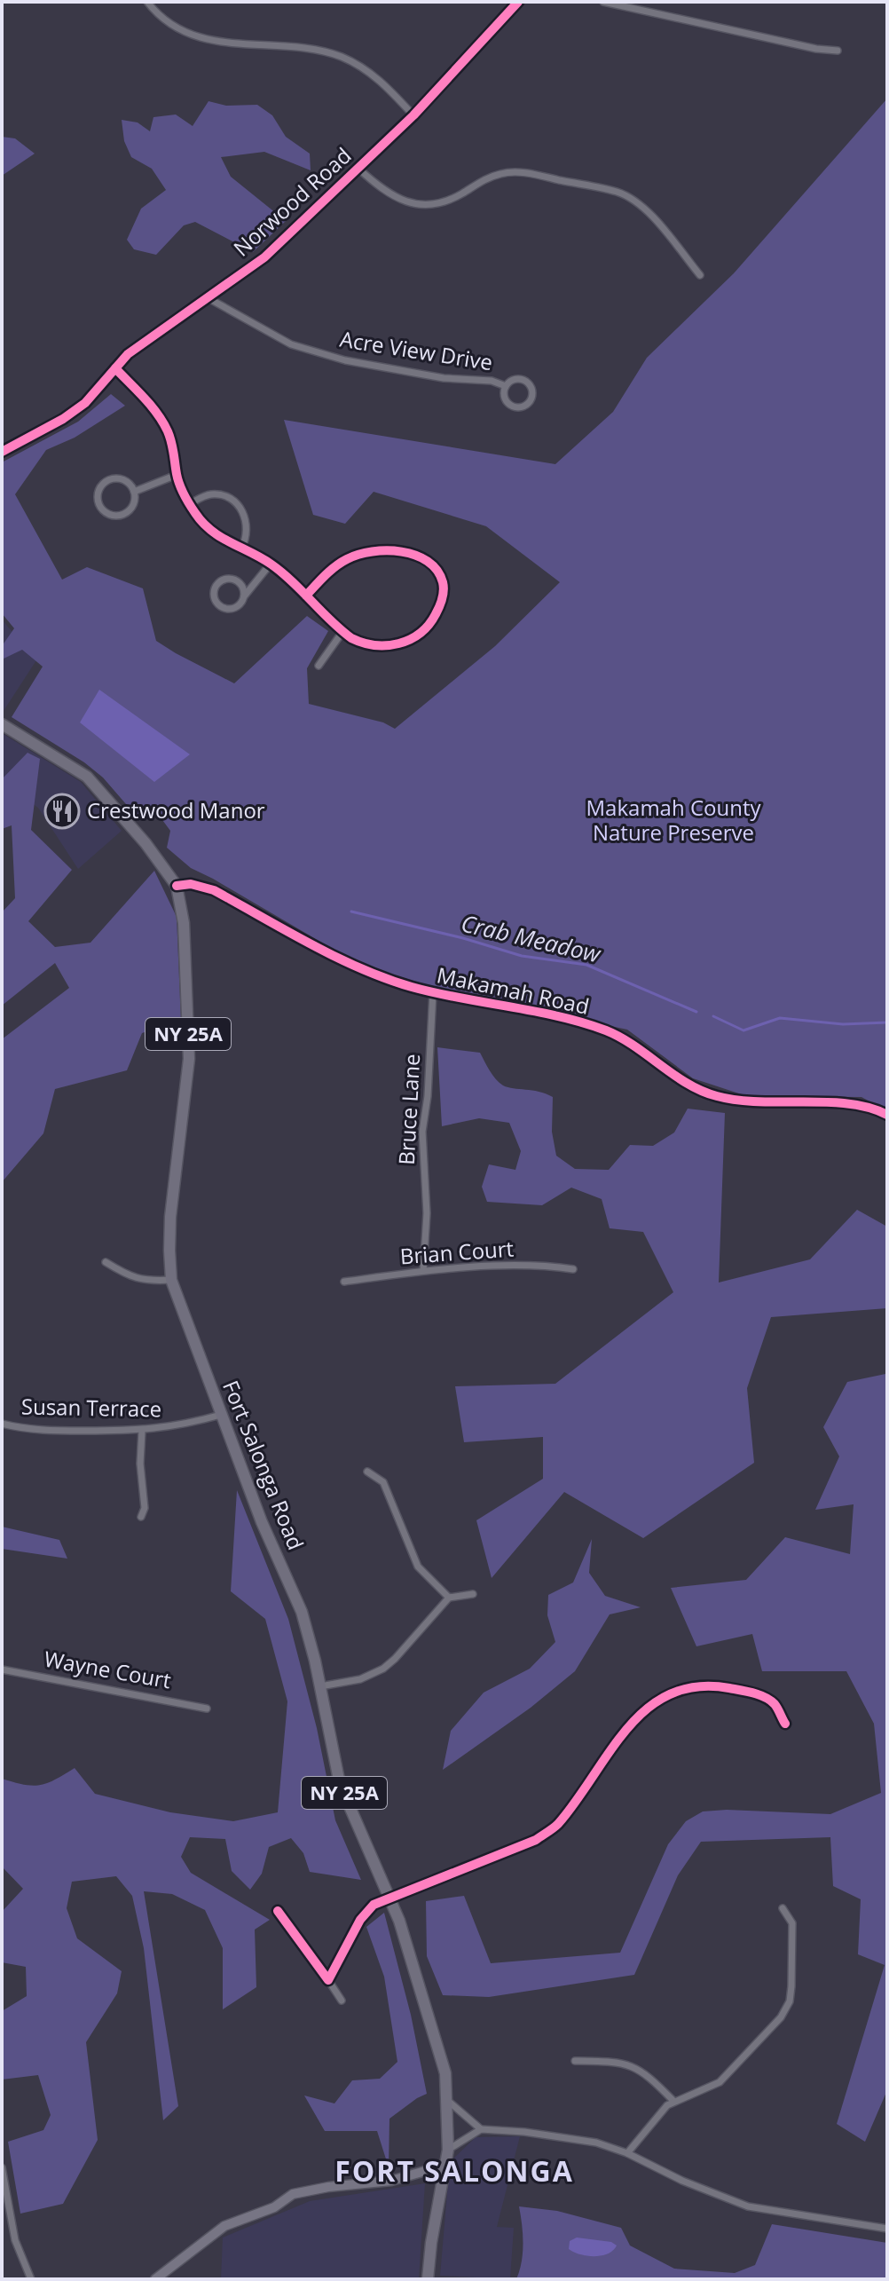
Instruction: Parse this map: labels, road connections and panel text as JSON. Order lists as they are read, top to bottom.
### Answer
{
  "streets": {
    "main road": ["NY 25A", "Fort Salonga Road"],
    "street": [
      "Norwood Road",
      "Acre View Drive",
      "Makamah Road",
      "Bruce Lane",
      "Brian Court",
      "Susan Terrace",
      "Wayne Court"
    ]
  },
  "crossings": [
    ["Norwood Road", "Acre View Drive"],
    ["Makamah Road", "Bruce Lane"],
    ["Makamah Road", "Fort Salonga Road"],
    ["Bruce Lane", "Brian Court"],
    ["Susan Terrace", "Fort Salonga Road"]
  ],
  "districts": ["FORT SALONGA"],
  "water": ["Crab Meadow"],
  "parks": ["Makamah County Nature Preserve"],
  "places": {
    "restaurant": ["Crestwood Manor"]
  }
}
